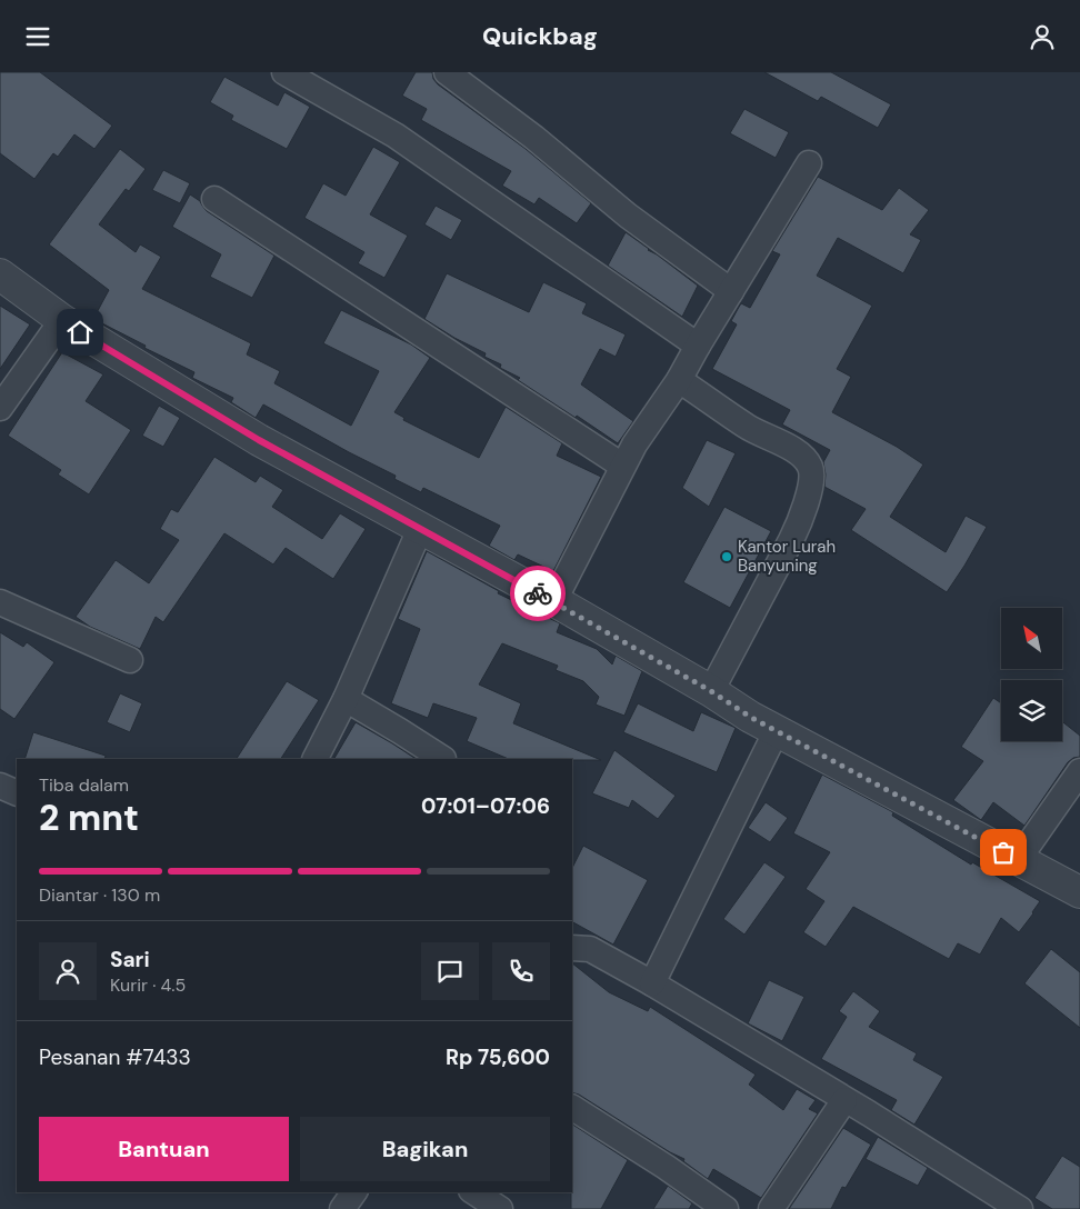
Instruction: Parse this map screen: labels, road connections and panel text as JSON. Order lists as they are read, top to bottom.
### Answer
{
  "places": ["Kantor Lurah Banyuning"],
  "north": "top left",
  "page": {
    "header": "Quickbag",
    "heading": ["2 mnt", "Tiba dalam", "07:01–07:06"],
    "panel": [
      "Sari",
      "Kurir · 4.5",
      "Pesanan #7433",
      "Rp 75,600"
    ],
    "bar": "Diantar · 130 m",
    "buttons": ["Bantuan", "Bagikan"]
  }
}
